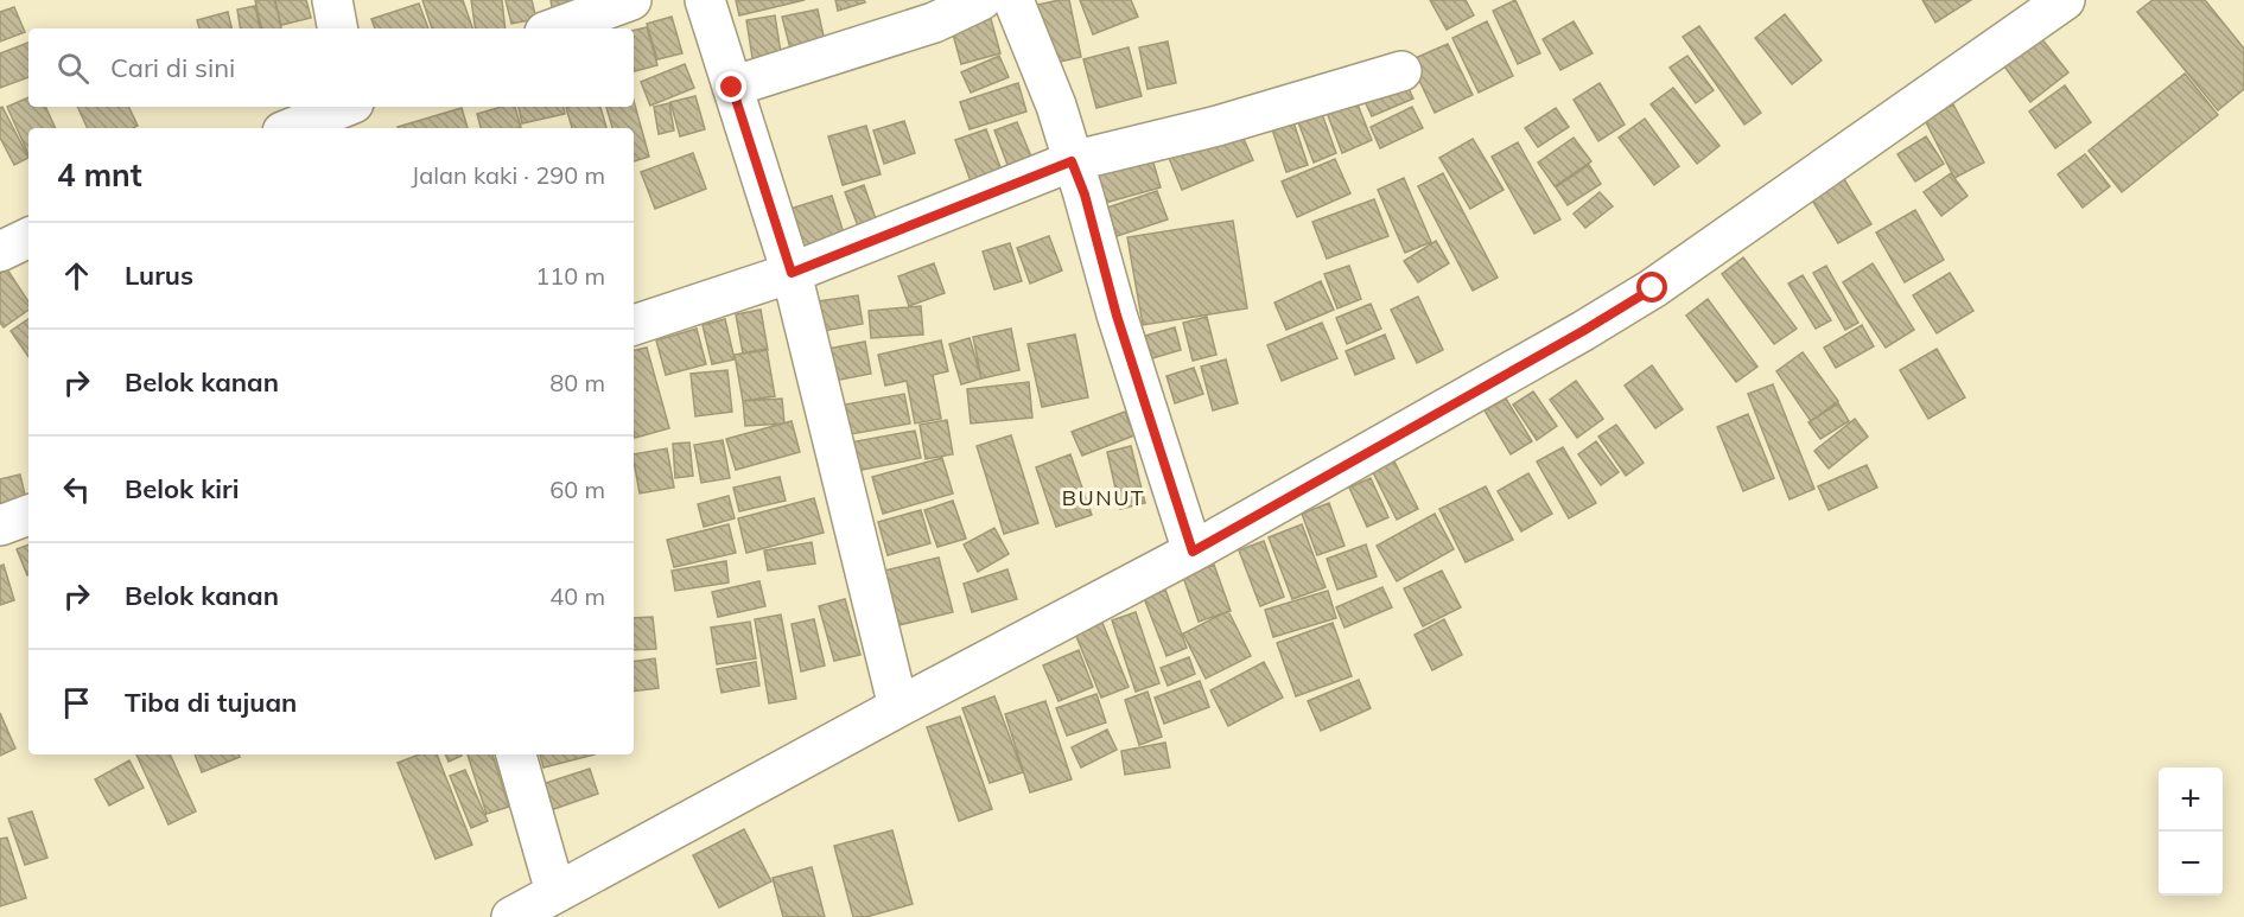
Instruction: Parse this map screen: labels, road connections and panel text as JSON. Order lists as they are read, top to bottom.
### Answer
{
  "districts": ["BUNUT"],
  "page": {
    "search": "Cari di sini",
    "heading": ["4 mnt", "Jalan kaki · 290 m"],
    "list": [
      ["Lurus", "110 m"],
      ["Belok kanan", "80 m"],
      ["Belok kiri", "60 m"],
      ["Belok kanan", "40 m"],
      "Tiba di tujuan"
    ],
    "map_buttons": ["+", "−"]
  }
}
